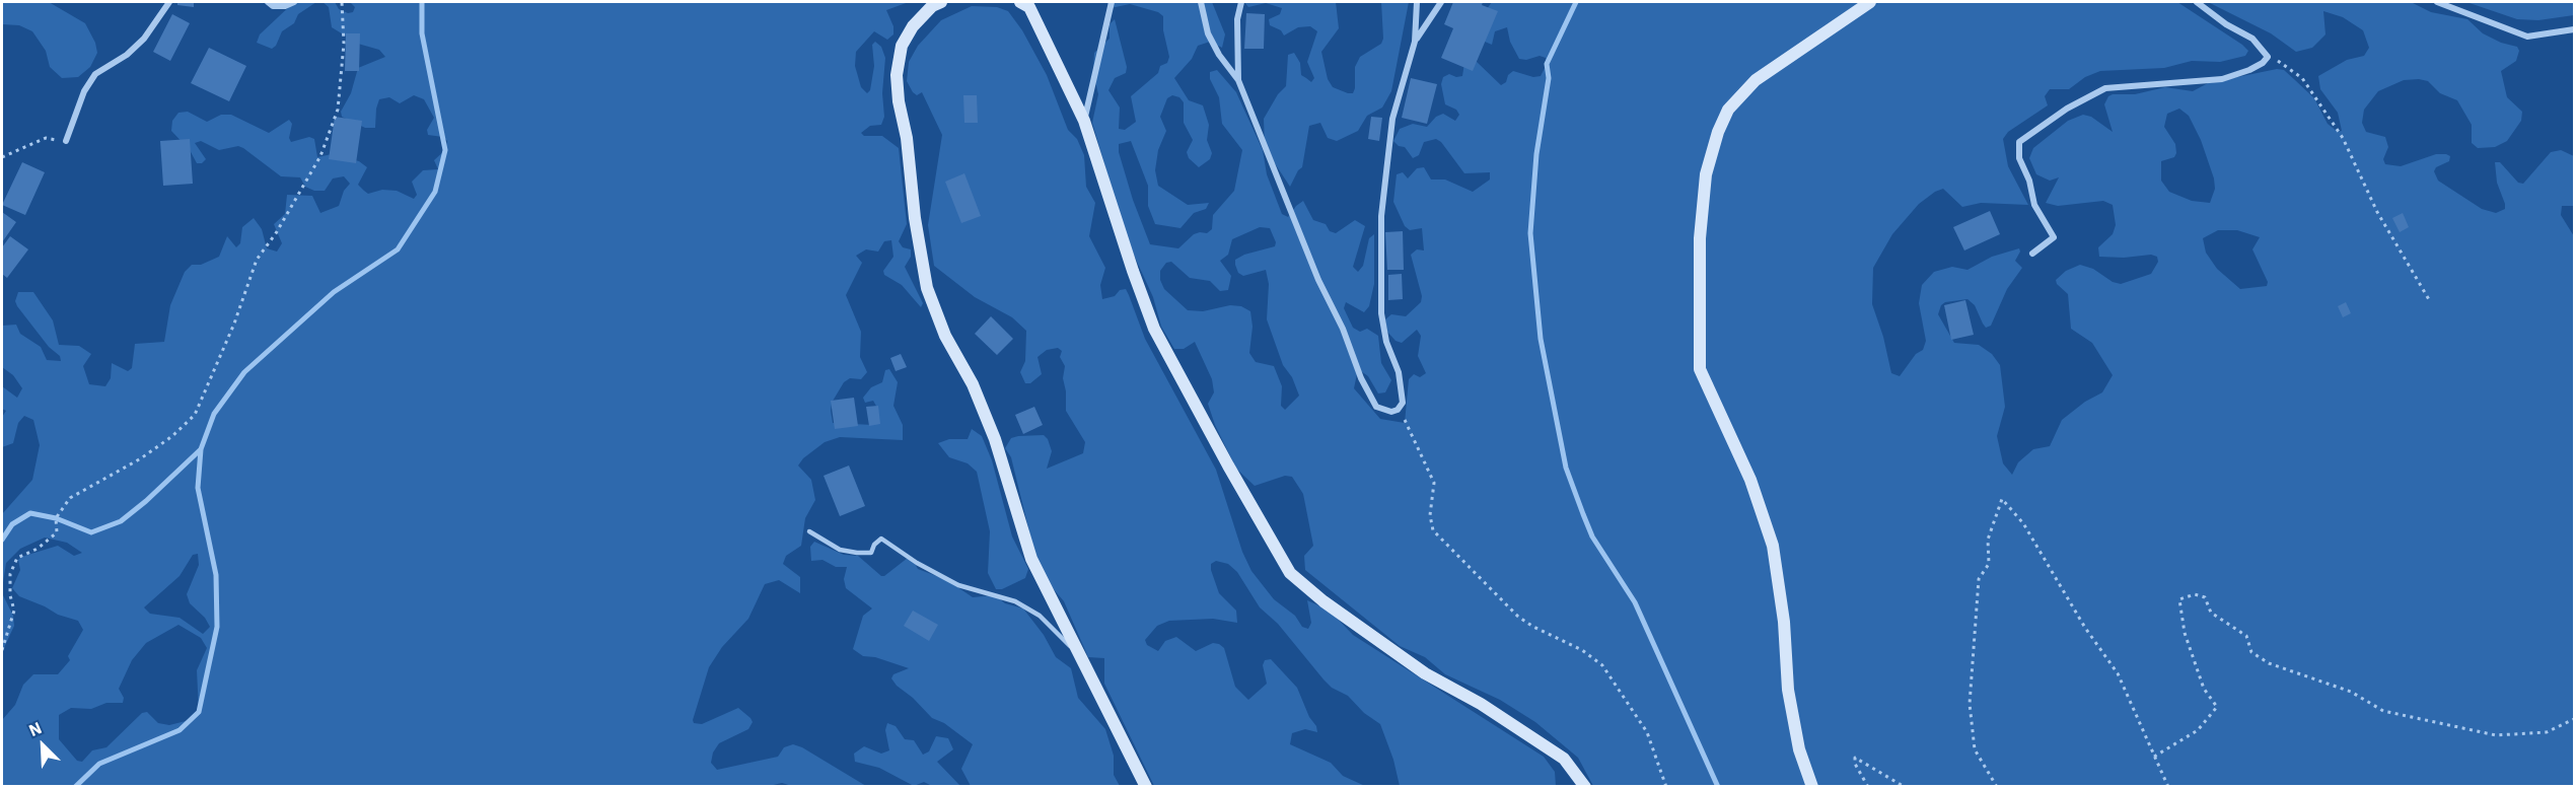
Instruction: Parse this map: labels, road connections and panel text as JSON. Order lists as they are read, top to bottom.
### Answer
{
  "north": "top left"
}
